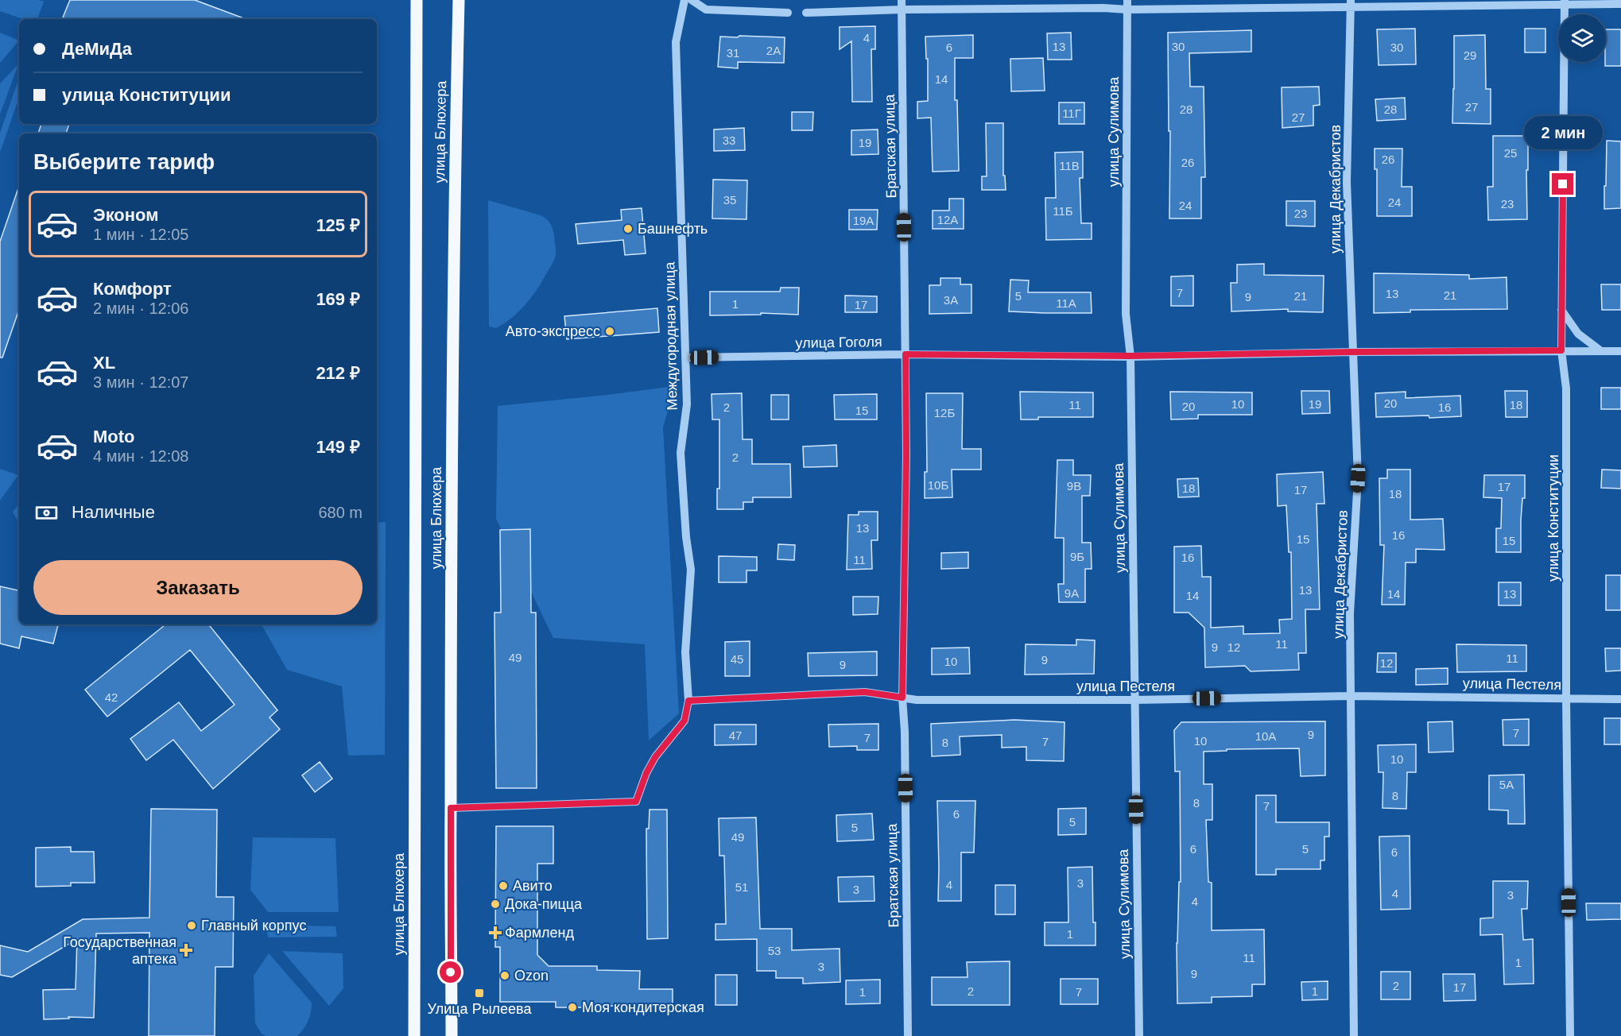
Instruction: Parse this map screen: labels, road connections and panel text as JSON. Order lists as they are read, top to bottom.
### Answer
{
  "streets": {
    "main road": ["улица Блюхера"],
    "street": [
      "улица Сулимова",
      "Братская улица",
      "улица Декабристов",
      "Междугородная улица",
      "улица Гоголя",
      "улица Конституции",
      "улица Пестеля"
    ]
  },
  "crossings": [
    ["улица Блюхера", "Междугородная улица"],
    ["улица Сулимова", "улица Гоголя"],
    ["улица Сулимова", "улица Пестеля"],
    ["Братская улица", "улица Гоголя"],
    ["Братская улица", "улица Пестеля"],
    ["улица Декабристов", "улица Гоголя"],
    ["улица Декабристов", "улица Пестеля"],
    ["Междугородная улица", "улица Гоголя"],
    ["Междугородная улица", "улица Пестеля"],
    ["улица Гоголя", "улица Конституции"],
    ["улица Конституции", "улица Пестеля"]
  ],
  "places": {
    "other": [
      "Башнефть",
      "Авто-экспресс",
      "Авито",
      "Дока-пицца",
      "Главный корпус",
      "Ozon",
      "Моя кондитерская"
    ],
    "health": ["Фармленд", "Государственная аптека"],
    "transit": ["Улица Рылеева"]
  },
  "house_numbers": [
    "4",
    "13",
    "30",
    "6",
    "30",
    "2А",
    "31",
    "29",
    "14",
    "27",
    "28",
    "28",
    "11Г",
    "27",
    "33",
    "19",
    "25",
    "26",
    "26",
    "11В",
    "35",
    "24",
    "23",
    "24",
    "11Б",
    "23",
    "12А",
    "19А",
    "7",
    "13",
    "21",
    "5",
    "21",
    "9",
    "3А",
    "11А",
    "1",
    "17",
    "20",
    "10",
    "19",
    "11",
    "18",
    "20",
    "2",
    "16",
    "15",
    "12Б",
    "2",
    "10Б",
    "9В",
    "17",
    "18",
    "17",
    "18",
    "13",
    "16",
    "15",
    "15",
    "9Б",
    "16",
    "11",
    "13",
    "9А",
    "14",
    "13",
    "14",
    "11",
    "9",
    "12",
    "49",
    "11",
    "45",
    "9",
    "10",
    "12",
    "9",
    "42",
    "7",
    "9",
    "47",
    "10А",
    "7",
    "10",
    "7",
    "8",
    "10",
    "5А",
    "8",
    "8",
    "7",
    "6",
    "5",
    "5",
    "49",
    "6",
    "5",
    "6",
    "3",
    "4",
    "51",
    "3",
    "4",
    "3",
    "4",
    "1",
    "53",
    "11",
    "1",
    "3",
    "9",
    "2",
    "17",
    "2",
    "1",
    "1",
    "7"
  ],
  "page": {
    "banner": ["ДеМиДа", "улица Конституции"],
    "bubble": "2 мин",
    "heading": "Выберите тариф",
    "list": [
      {
        "name": "Эконом",
        "note": "1 мин · 12:05",
        "value": "125 ₽"
      },
      {
        "name": "Комфорт",
        "note": "2 мин · 12:06",
        "value": "169 ₽"
      },
      {
        "name": "XL",
        "note": "3 мин · 12:07",
        "value": "212 ₽"
      },
      {
        "name": "Moto",
        "note": "4 мин · 12:08",
        "value": "149 ₽"
      }
    ],
    "pay": ["Наличные", "680 m"],
    "buttons": "Заказать"
  }
}
